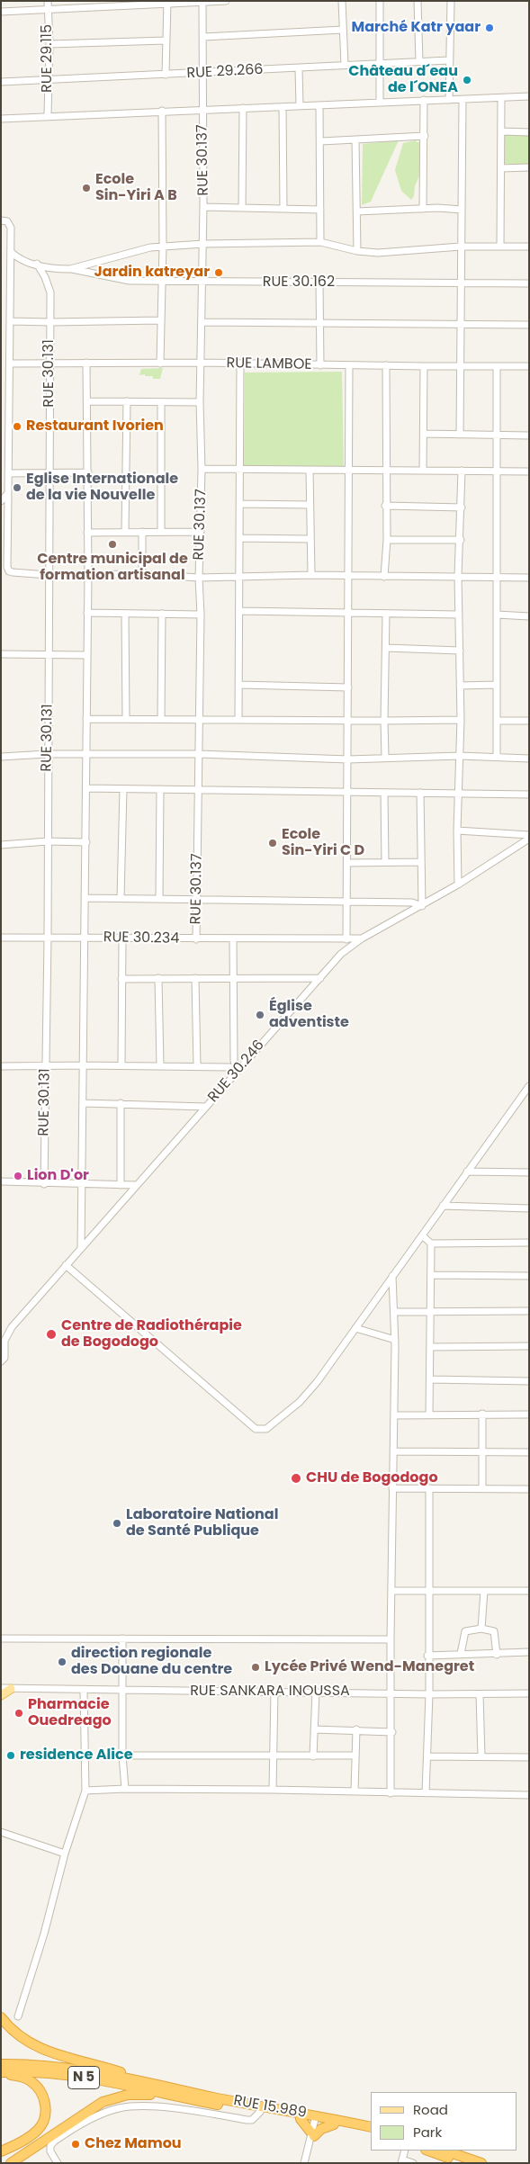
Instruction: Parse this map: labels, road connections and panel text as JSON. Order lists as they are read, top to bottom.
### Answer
{
  "streets": {
    "highway": ["N 5", "RUE 15.989"],
    "street": [
      "RUE 29.115",
      "RUE 29.266",
      "RUE 30.137",
      "RUE 30.162",
      "RUE LAMBOE",
      "RUE 30.131",
      "RUE 30.234",
      "RUE 30.246",
      "RUE SANKARA INOUSSA"
    ]
  },
  "crossings": [
    ["RUE 29.115", "RUE 29.266"],
    ["RUE 29.266", "RUE 30.137"],
    ["RUE 30.137", "RUE 30.162"],
    ["RUE 30.137", "RUE LAMBOE"],
    ["RUE 30.137", "RUE 30.234"],
    ["RUE LAMBOE", "RUE 30.131"],
    ["RUE 30.131", "RUE 30.234"],
    ["RUE 30.234", "RUE 30.246"],
    ["N 5", "RUE 15.989"]
  ],
  "places": [
    "Marché Katr yaar",
    "Château d´eau de l´ONEA",
    "Ecole Sin-Yiri A B",
    "Jardin katreyar",
    "Restaurant Ivorien",
    "Eglise Internationale de la vie Nouvelle",
    "Centre municipal de formation artisanal",
    "Ecole Sin-Yiri C D",
    "Église adventiste",
    "Lion D'or",
    "Centre de Radiothérapie de Bogodogo",
    "CHU de Bogodogo",
    "Laboratoire National de Santé Publique",
    "direction regionale des Douane du centre",
    "Lycée Privé Wend-Manegret",
    "Pharmacie Ouedreago",
    "residence Alice",
    "Chez Mamou"
  ],
  "legend": ["Road", "Park"]
}
